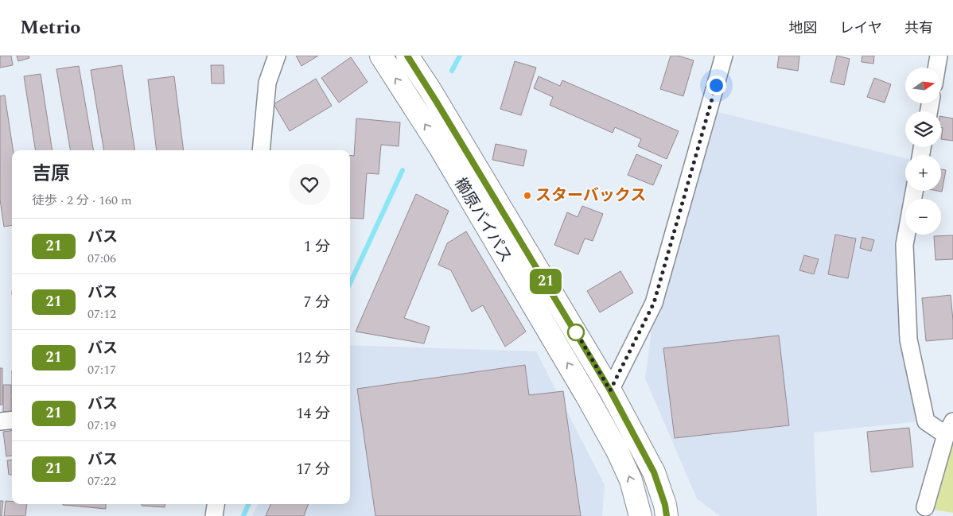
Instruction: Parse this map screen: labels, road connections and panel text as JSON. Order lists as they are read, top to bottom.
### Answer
{
  "streets": {
    "street": ["櫛原バイパス"]
  },
  "places": ["スターバックス"],
  "lines": ["bus line 21"],
  "north": "right",
  "page": {
    "header": "Metrio",
    "nav": ["地図", "レイヤ", "共有"],
    "on_map": "21",
    "map_buttons": ["+", "−"],
    "heading": ["吉原", "徒歩 · 2 分 · 160 m"],
    "list": [
      {
        "mark": "21",
        "name": "バス",
        "note": "07:06",
        "value": "1 分"
      },
      {
        "mark": "21",
        "name": "バス",
        "note": "07:12",
        "value": "7 分"
      },
      {
        "mark": "21",
        "name": "バス",
        "note": "07:17",
        "value": "12 分"
      },
      {
        "mark": "21",
        "name": "バス",
        "note": "07:19",
        "value": "14 分"
      },
      {
        "mark": "21",
        "name": "バス",
        "note": "07:22",
        "value": "17 分"
      }
    ]
  }
}
